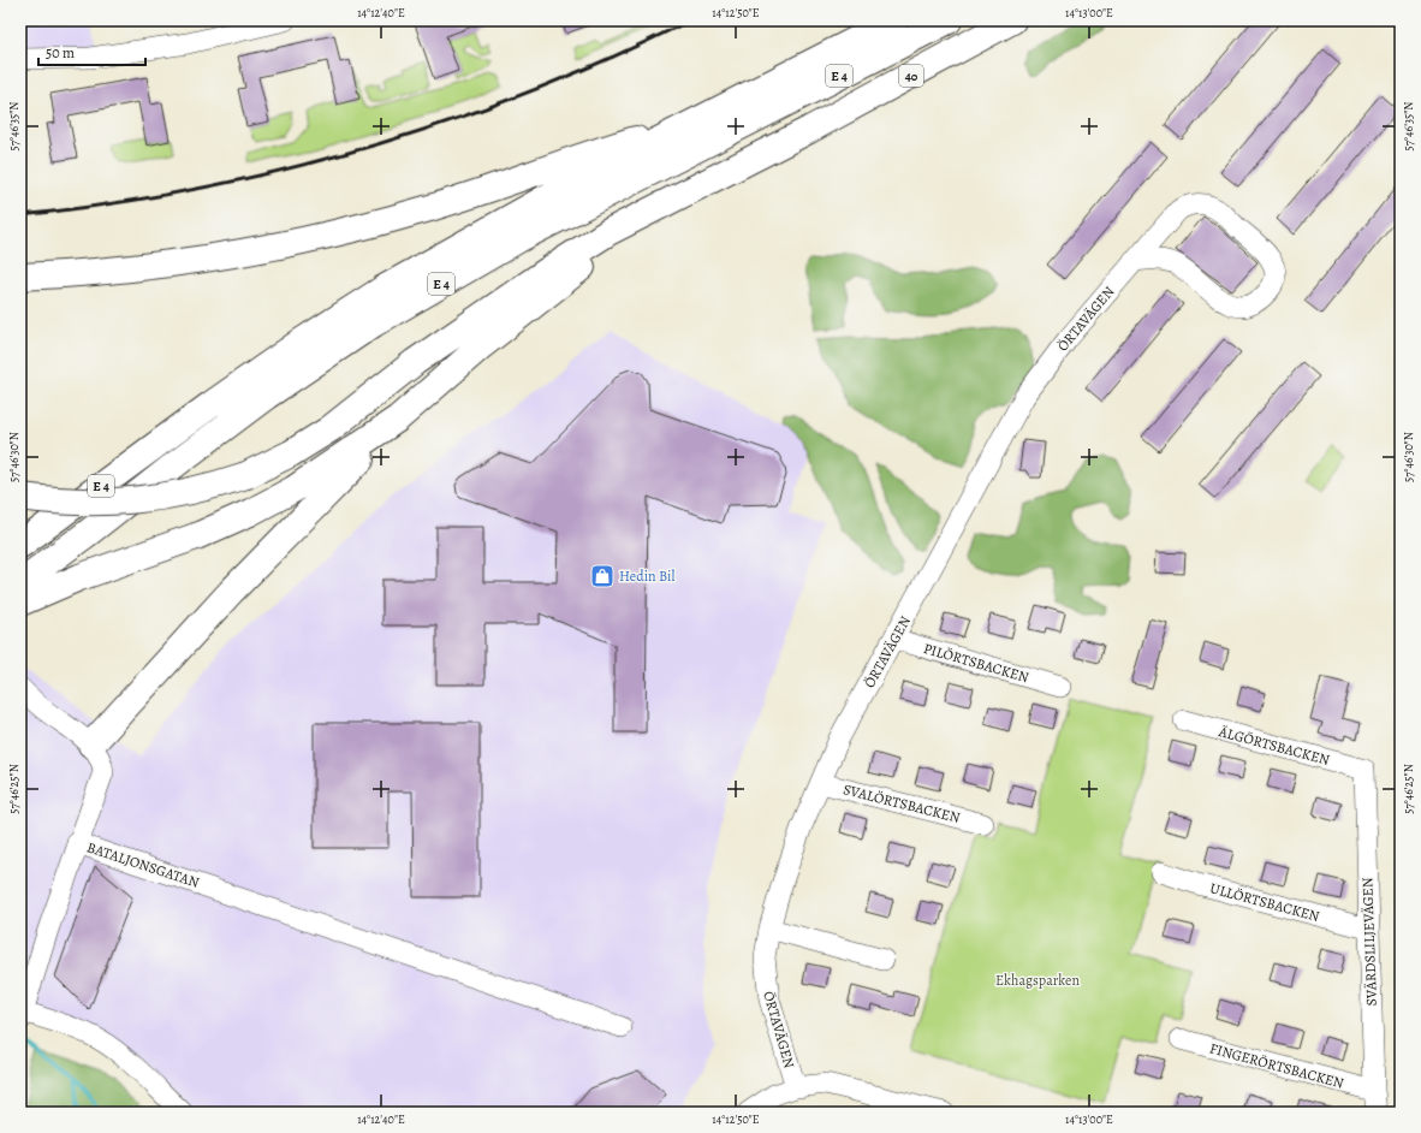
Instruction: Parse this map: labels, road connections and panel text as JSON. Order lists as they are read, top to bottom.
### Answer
{
  "streets": {
    "highway": ["E 4", "40"],
    "street": [
      "ÖRTAVÄGEN",
      "PILÖRTSBACKEN",
      "ÄLGÖRTSBACKEN",
      "SVALÖRTSBACKEN",
      "BATALJONSGATAN",
      "ULLÖRTSBACKEN",
      "SVÄRDSLILJEVÄGEN",
      "FINGERÖRTSBACKEN"
    ]
  },
  "crossings": [
    ["ÖRTAVÄGEN", "PILÖRTSBACKEN"],
    ["ÖRTAVÄGEN", "SVALÖRTSBACKEN"],
    ["ÄLGÖRTSBACKEN", "SVÄRDSLILJEVÄGEN"],
    ["ULLÖRTSBACKEN", "SVÄRDSLILJEVÄGEN"],
    ["SVÄRDSLILJEVÄGEN", "FINGERÖRTSBACKEN"]
  ],
  "parks": ["Ekhagsparken"],
  "places": {
    "shop": ["Hedin Bil"]
  },
  "scale_bar": "50 m",
  "coordinates": [
    "14°12'40\"E",
    "14°12'50\"E",
    "14°13'00\"E",
    "57°46'35\"N",
    "57°46'30\"N",
    "57°46'25\"N"
  ]
}
